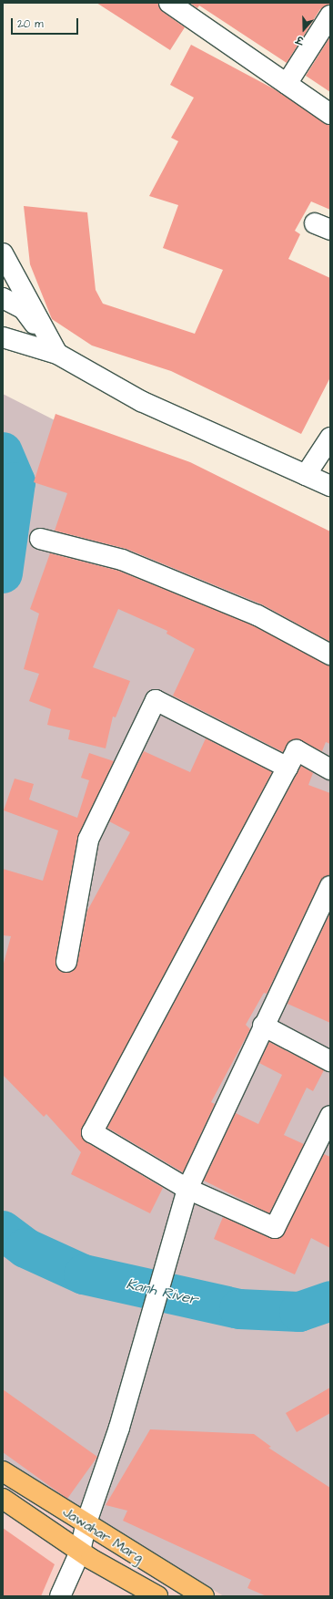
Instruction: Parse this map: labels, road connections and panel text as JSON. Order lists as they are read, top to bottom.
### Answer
{
  "streets": {
    "main road": ["Jawahar Marg"]
  },
  "water": ["Kanh River"],
  "scale_bar": "20 m",
  "north": "bottom"
}
